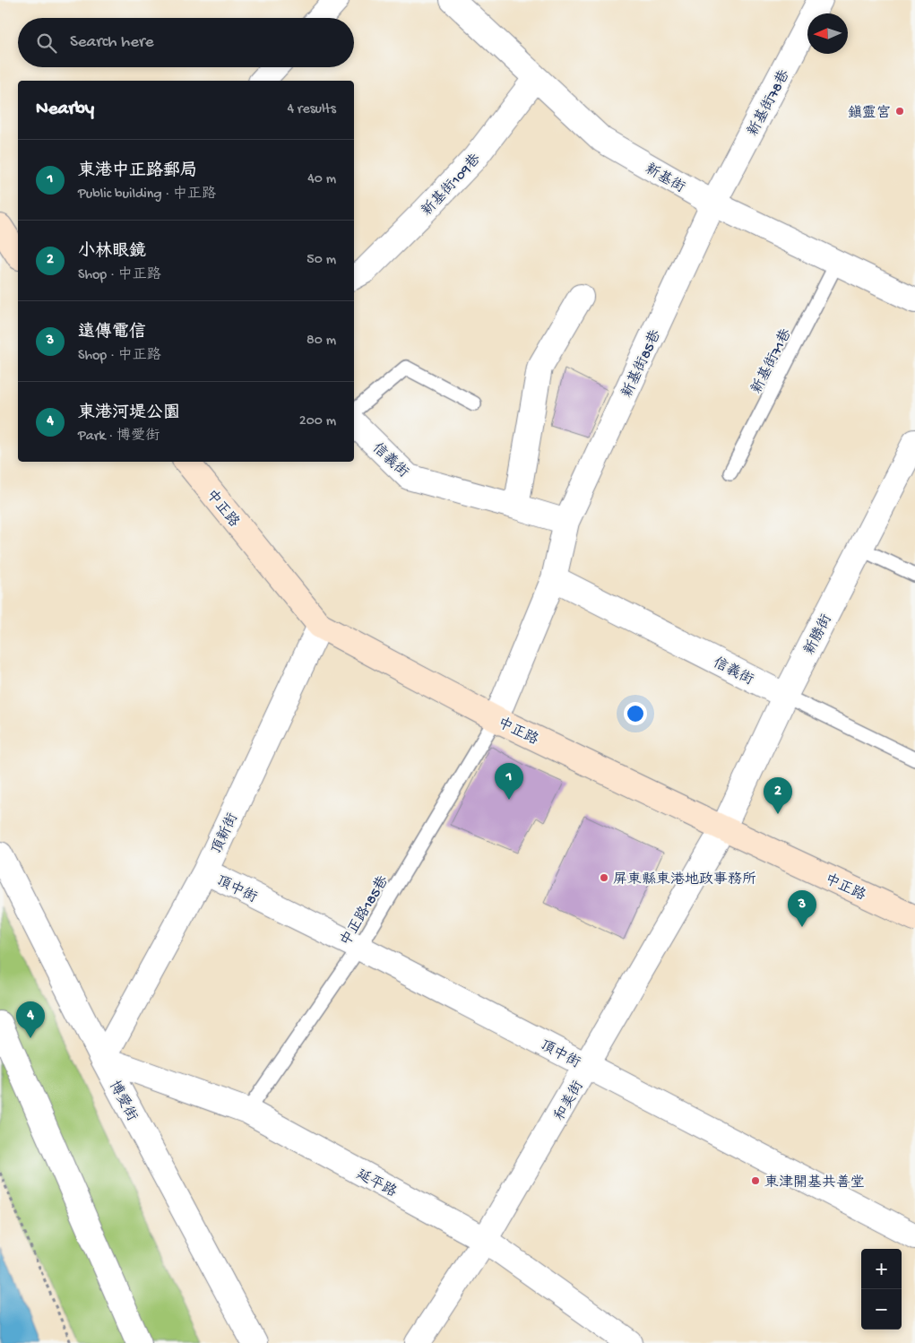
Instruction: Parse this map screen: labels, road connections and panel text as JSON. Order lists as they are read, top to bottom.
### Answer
{
  "streets": {
    "main road": ["中正路"],
    "street": [
      "新基街78巷",
      "新基街",
      "新基街109巷",
      "新基街85巷",
      "信義街",
      "新勝街",
      "頂新街",
      "頂中街",
      "博愛街",
      "和美街",
      "延平路"
    ],
    "lane": ["新基街71巷", "中正路185巷"]
  },
  "crossings": [
    ["新基街78巷", "新基街"],
    ["新基街78巷", "新基街85巷"],
    ["新基街", "新基街109巷"],
    ["新基街", "新基街71巷"],
    ["新基街", "新基街85巷"],
    ["新基街85巷", "信義街"],
    ["新基街85巷", "中正路"],
    ["新基街85巷", "中正路185巷"],
    ["信義街", "新勝街"],
    ["中正路", "新勝街"],
    ["中正路", "頂新街"],
    ["中正路", "中正路185巷"],
    ["中正路", "和美街"],
    ["新勝街", "和美街"],
    ["頂新街", "頂中街"],
    ["頂新街", "博愛街"],
    ["頂新街", "延平路"],
    ["頂中街", "中正路185巷"],
    ["頂中街", "和美街"],
    ["中正路185巷", "延平路"],
    ["博愛街", "延平路"],
    ["和美街", "延平路"]
  ],
  "places": ["鎮靈宮", "屏東縣東港地政事務所", "東津開基共善堂"],
  "north": "left",
  "page": {
    "search": "Search here",
    "heading": ["Nearby", "4 results"],
    "list": [
      {
        "mark": "1",
        "name": "東港中正路郵局",
        "note": "Public building · 中正路",
        "value": "40 m"
      },
      {
        "mark": "2",
        "name": "小林眼鏡",
        "note": "Shop · 中正路",
        "value": "50 m"
      },
      {
        "mark": "3",
        "name": "遠傳電信",
        "note": "Shop · 中正路",
        "value": "80 m"
      },
      {
        "mark": "4",
        "name": "東港河堤公園",
        "note": "Park · 博愛街",
        "value": "200 m"
      }
    ],
    "pins": [
      "1",
      "2",
      "3",
      "4"
    ],
    "map_buttons": ["+", "−"]
  }
}
